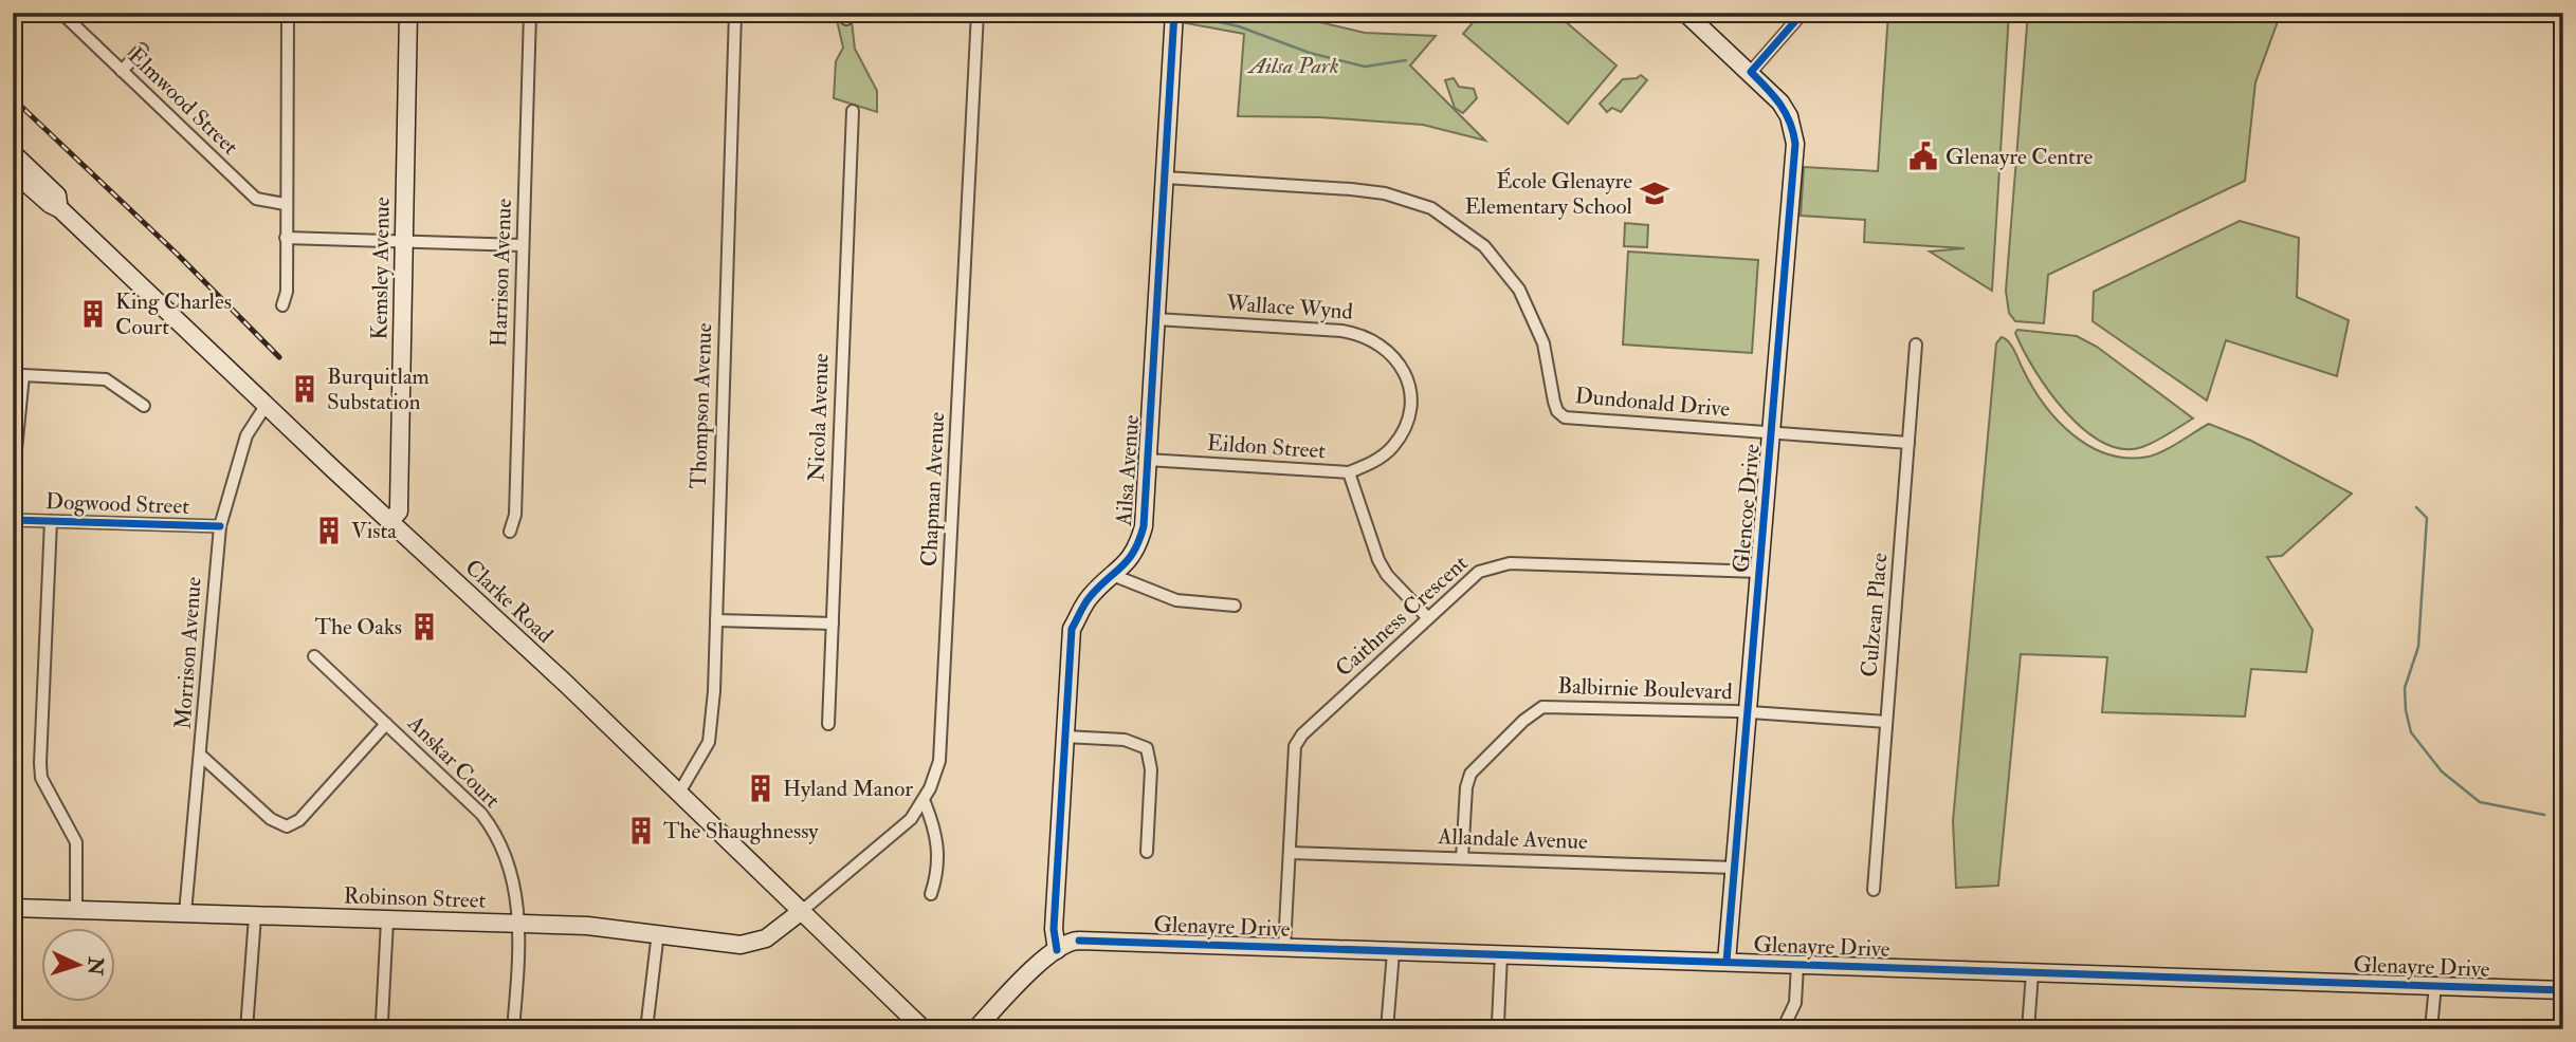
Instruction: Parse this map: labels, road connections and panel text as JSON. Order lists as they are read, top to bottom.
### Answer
{
  "streets": {
    "street": [
      "Elmwood Street",
      "Kemsley Avenue",
      "Harrison Avenue",
      "Wallace Wynd",
      "Dundonald Drive",
      "Thompson Avenue",
      "Nicola Avenue",
      "Eildon Street",
      "Ailsa Avenue",
      "Chapman Avenue",
      "Dogwood Street",
      "Glencoe Drive",
      "Clarke Road",
      "Culzean Place",
      "Caithness Crescent",
      "Morrison Avenue",
      "Balbirnie Boulevard",
      "Anskar Court",
      "Allandale Avenue",
      "Robinson Street",
      "Glenayre Drive"
    ]
  },
  "crossings": [
    ["Kemsley Avenue", "Clarke Road"],
    ["Wallace Wynd", "Eildon Street"],
    ["Wallace Wynd", "Ailsa Avenue"],
    ["Dundonald Drive", "Ailsa Avenue"],
    ["Dundonald Drive", "Glencoe Drive"],
    ["Dundonald Drive", "Culzean Place"],
    ["Thompson Avenue", "Clarke Road"],
    ["Eildon Street", "Ailsa Avenue"],
    ["Eildon Street", "Caithness Crescent"],
    ["Ailsa Avenue", "Glenayre Drive"],
    ["Chapman Avenue", "Clarke Road"],
    ["Chapman Avenue", "Robinson Street"],
    ["Dogwood Street", "Morrison Avenue"],
    ["Glencoe Drive", "Caithness Crescent"],
    ["Glencoe Drive", "Balbirnie Boulevard"],
    ["Glencoe Drive", "Allandale Avenue"],
    ["Glencoe Drive", "Glenayre Drive"],
    ["Clarke Road", "Morrison Avenue"],
    ["Clarke Road", "Robinson Street"],
    ["Culzean Place", "Balbirnie Boulevard"],
    ["Caithness Crescent", "Allandale Avenue"],
    ["Caithness Crescent", "Glenayre Drive"],
    ["Morrison Avenue", "Robinson Street"],
    ["Balbirnie Boulevard", "Allandale Avenue"],
    ["Anskar Court", "Robinson Street"]
  ],
  "parks": ["Ailsa Park"],
  "places": {
    "public building": ["Glenayre Centre"],
    "school or university": ["École Glenayre Elementary School"],
    "building": [
      "King Charles Court",
      "Burquitlam Substation",
      "Vista",
      "The Oaks",
      "Hyland Manor",
      "The Shaughnessy"
    ]
  },
  "north": "right"
}
